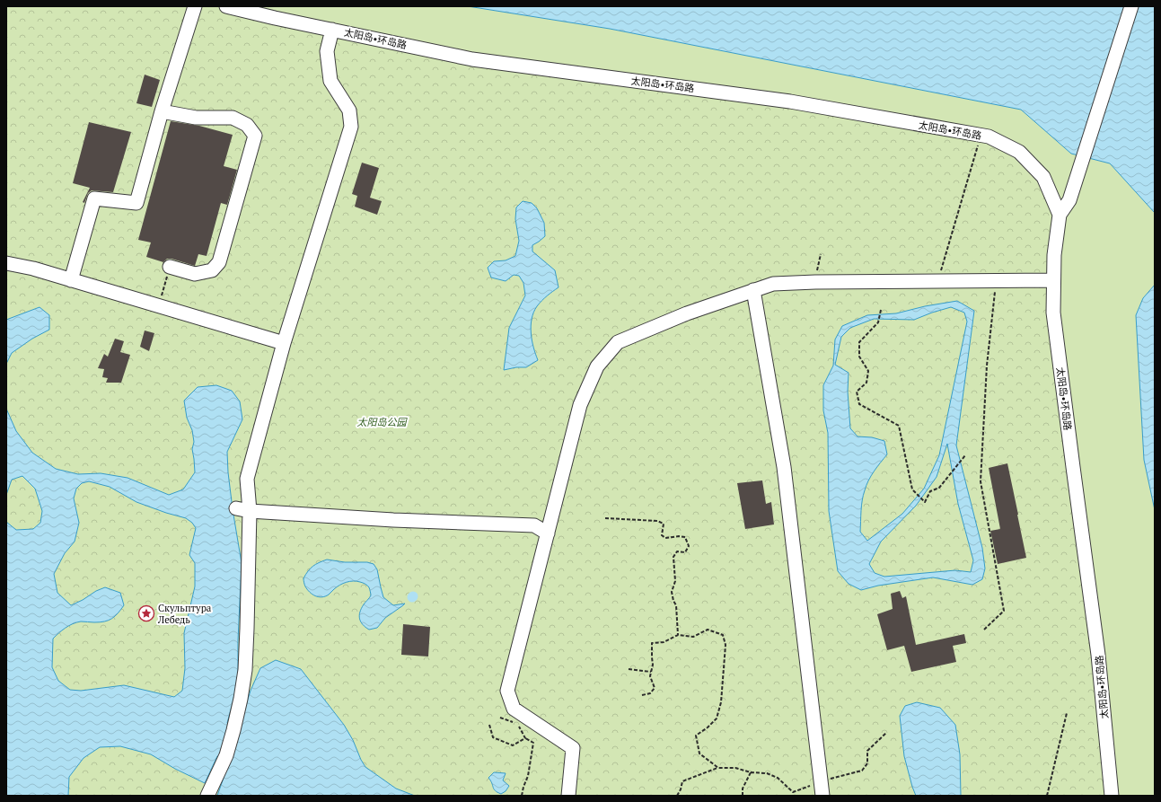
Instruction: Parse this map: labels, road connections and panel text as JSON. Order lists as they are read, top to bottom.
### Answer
{
  "streets": {
    "street": ["太阳岛•环岛路"]
  },
  "parks": ["太阳岛公园"],
  "places": {
    "place": ["Скульптура Лебедь"]
  }
}
